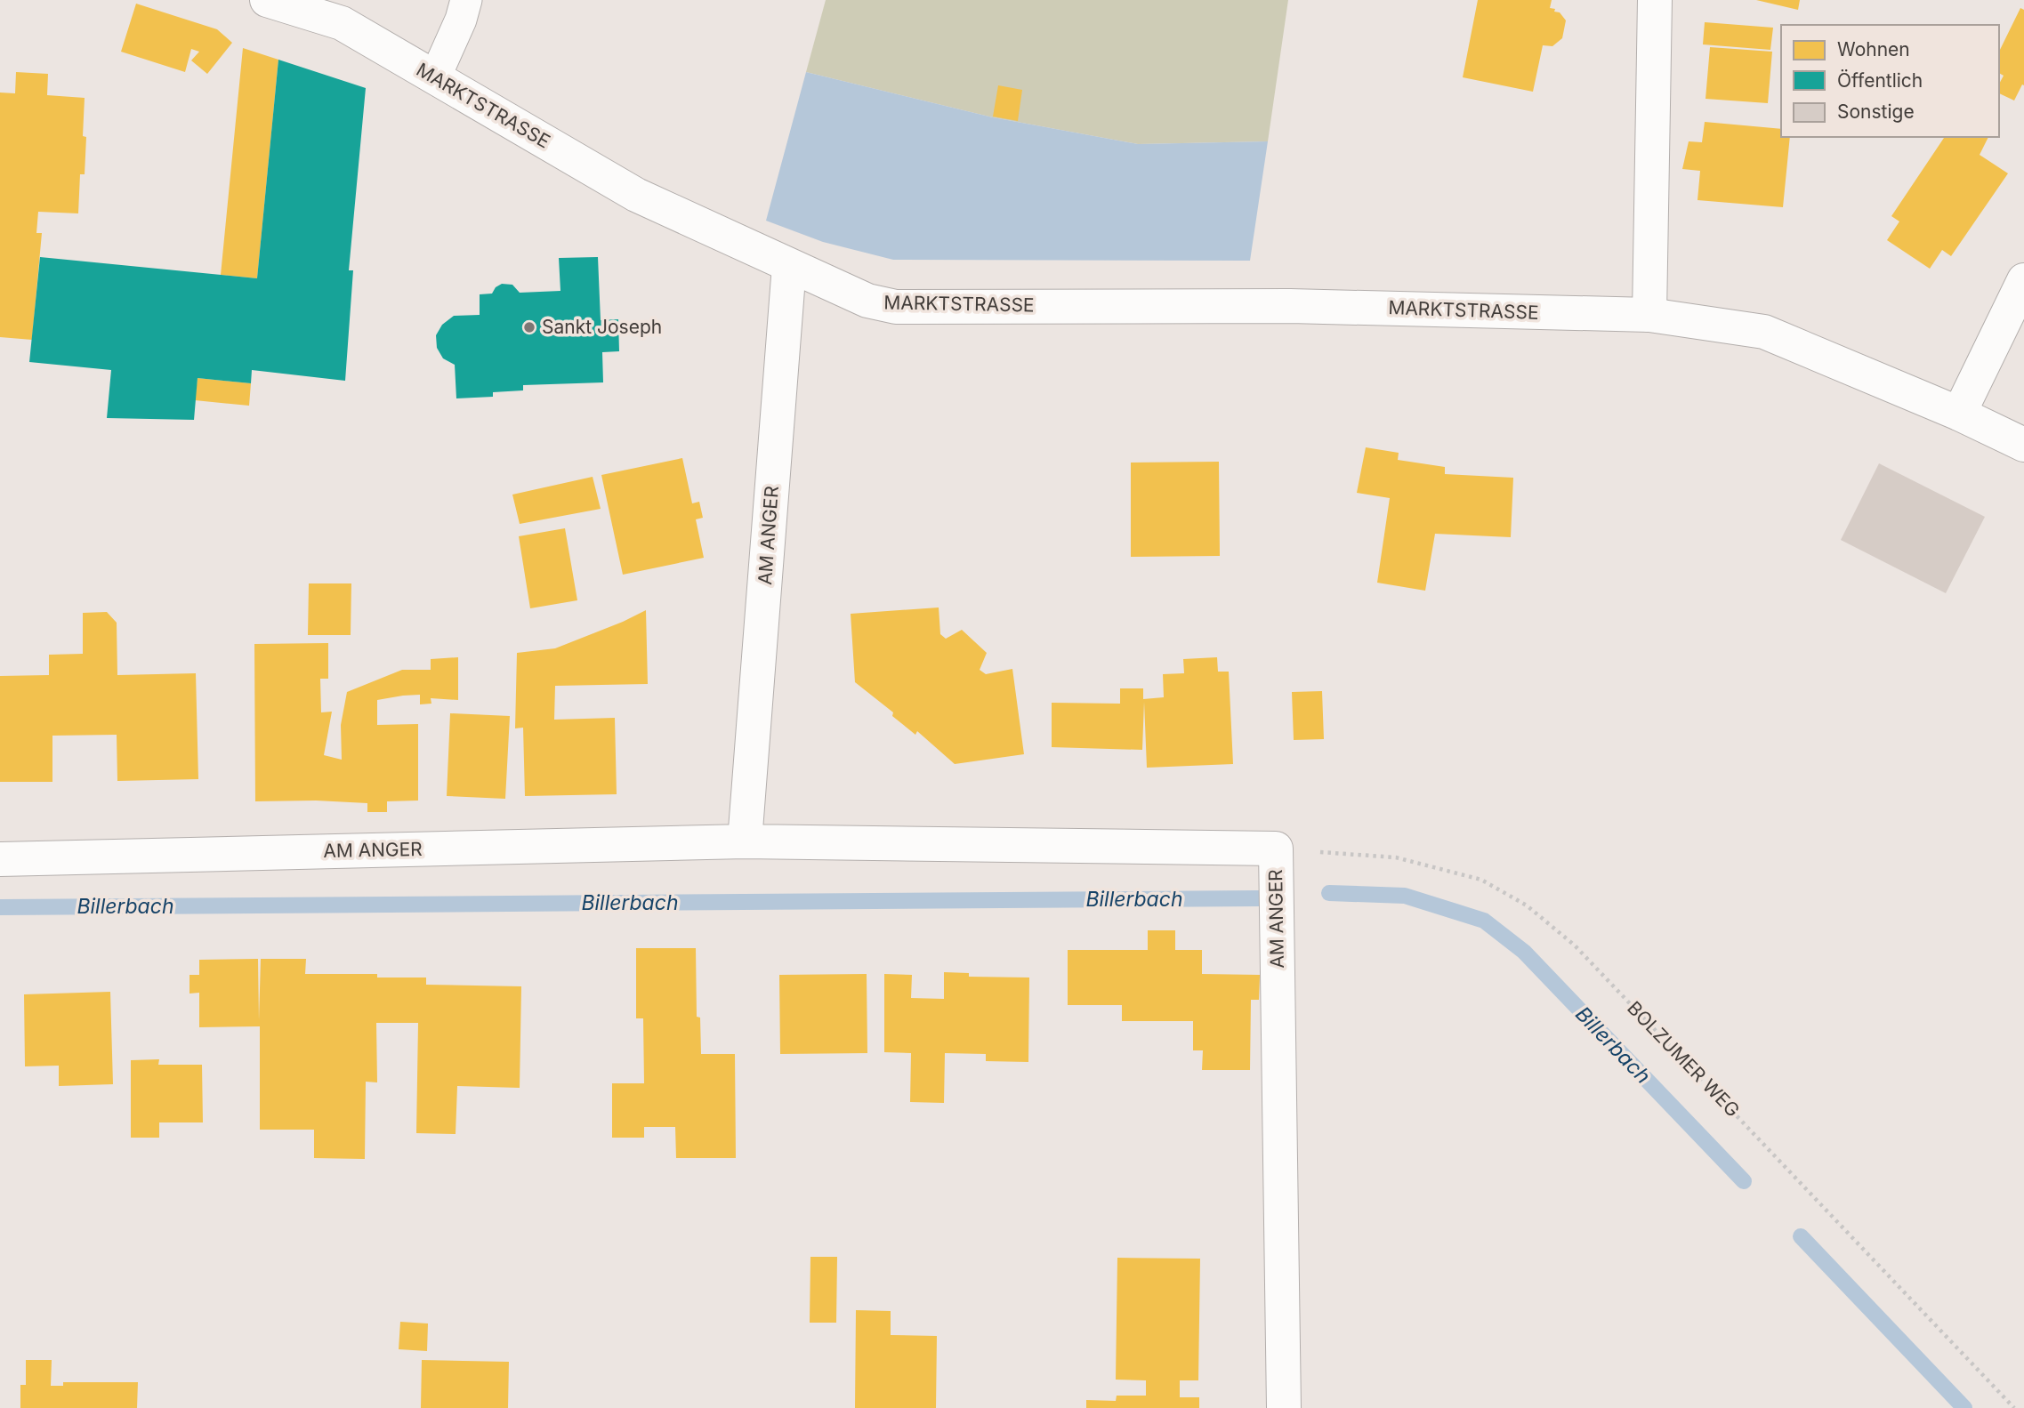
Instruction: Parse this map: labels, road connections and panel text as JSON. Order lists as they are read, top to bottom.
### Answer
{
  "streets": {
    "street": ["MARKTSTRASSE", "AM ANGER"],
    "path": ["BOLZUMER WEG"]
  },
  "crossings": [
    ["MARKTSTRASSE", "AM ANGER"],
    ["AM ANGER", "BOLZUMER WEG"]
  ],
  "water": ["Billerbach"],
  "places": ["Sankt Joseph"],
  "legend": ["Wohnen", "Öffentlich", "Sonstige"]
}
